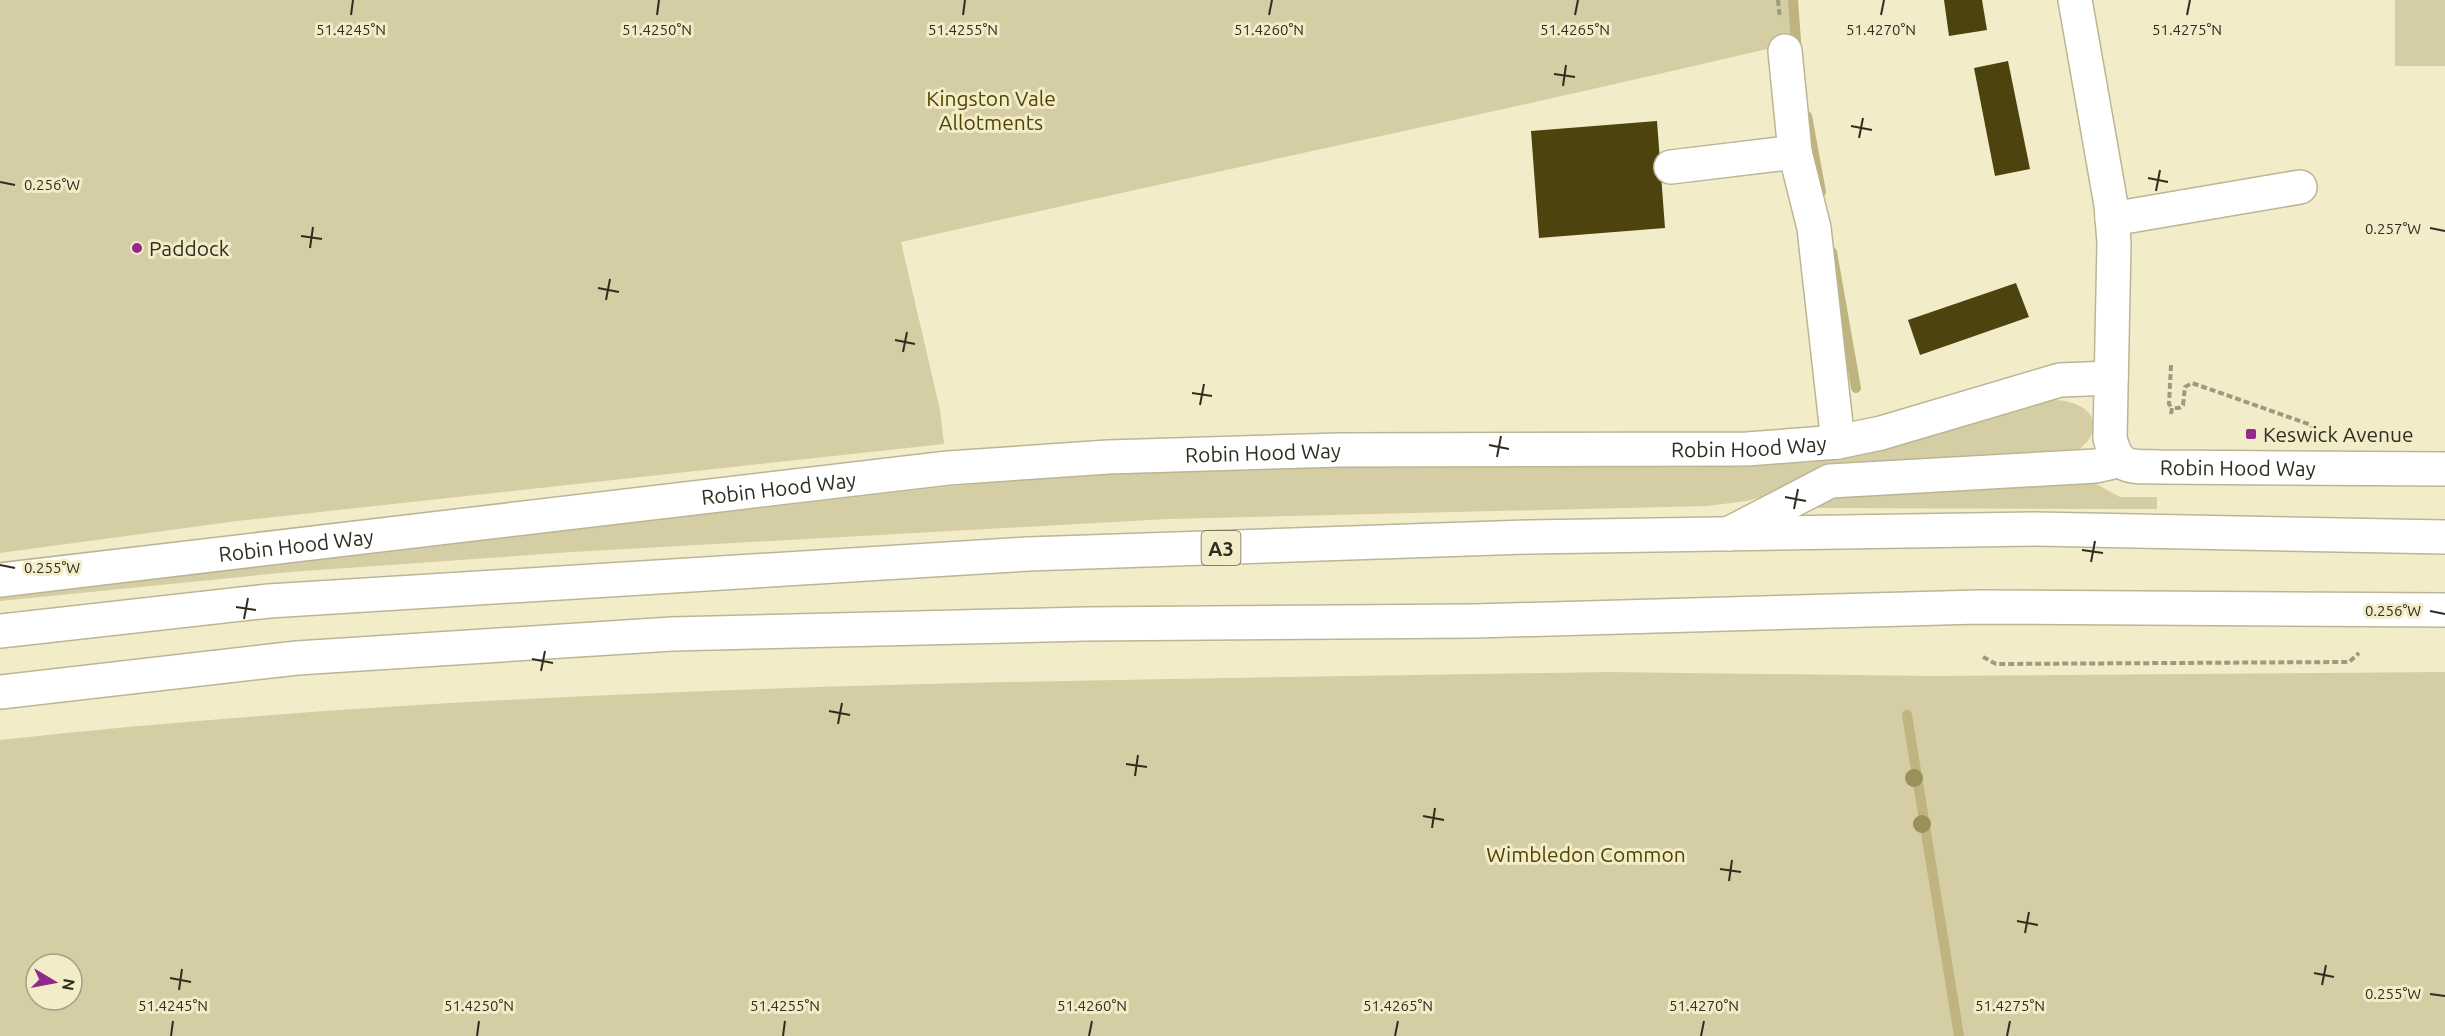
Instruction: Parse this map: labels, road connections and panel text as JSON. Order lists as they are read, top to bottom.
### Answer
{
  "streets": {
    "main road": ["Robin Hood Way", "A3"]
  },
  "parks": ["Kingston Vale Allotments", "Wimbledon Common"],
  "places": {
    "other": ["Paddock"],
    "transit": ["Keswick Avenue"]
  },
  "north": "right",
  "coordinates": [
    "51.4245°N",
    "51.4250°N",
    "51.4255°N",
    "51.4260°N",
    "51.4265°N",
    "51.4270°N",
    "51.4275°N",
    "0.256°W",
    "0.257°W",
    "0.255°W"
  ]
}
